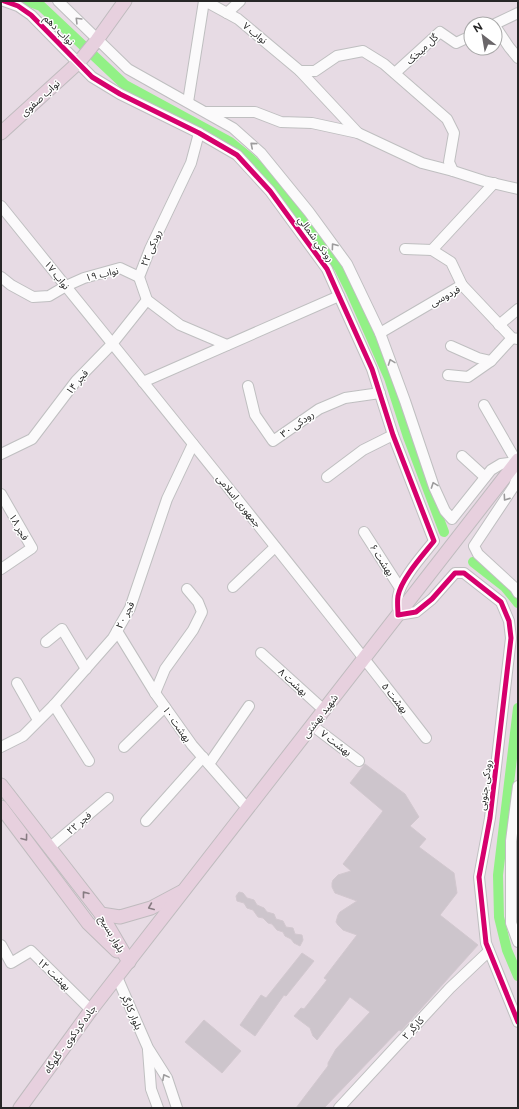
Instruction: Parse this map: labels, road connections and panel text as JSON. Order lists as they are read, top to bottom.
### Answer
{
  "streets": {
    "main road": [
      "نواب صفوی",
      "شهید بهشتی",
      "بلوار بسیج",
      "جاده کردکوی - گلوگاه"
    ],
    "street": [
      "نواب دهم",
      "نواب ۷",
      "گل میخک",
      "رودکي شمالي",
      "رودکی ۲۲",
      "نواب ۱۹",
      "نواب ۱۷",
      "فردوسی",
      "فجر ۱۴",
      "رودکی ۳۰",
      "جمهوری اسلامی",
      "فجر ۱۸",
      "بهشت ۶",
      "فجر ۲۰",
      "بهشت ۸",
      "بهشت ۵",
      "بهشت ۱۰",
      "بهشت ۷",
      "رودکی جنوبی",
      "فجر ۲۲",
      "بهشت ۱۲",
      "بلوار کارگر",
      "کارگر ۲"
    ]
  },
  "crossings": [
    ["نواب دهم", "نواب صفوی"],
    ["نواب دهم", "رودکي شمالي"],
    ["نواب صفوی", "رودکي شمالي"],
    ["رودکي شمالي", "رودکی ۲۲"],
    ["رودکي شمالي", "فردوسی"],
    ["رودکي شمالي", "رودکی ۳۰"],
    ["رودکي شمالي", "بهشت ۶"],
    ["رودکی ۲۲", "نواب ۱۹"],
    ["رودکی ۲۲", "فجر ۱۴"],
    ["نواب ۱۹", "نواب ۱۷"],
    ["نواب ۱۷", "فجر ۱۴"],
    ["نواب ۱۷", "جمهوری اسلامی"],
    ["فجر ۱۴", "جمهوری اسلامی"],
    ["جمهوری اسلامی", "فجر ۲۰"],
    ["جمهوری اسلامی", "بهشت ۵"],
    ["جمهوری اسلامی", "شهید بهشتی"],
    ["فجر ۲۰", "بهشت ۱۰"],
    ["بهشت ۸", "شهید بهشتی"],
    ["بهشت ۵", "شهید بهشتی"],
    ["شهید بهشتی", "بهشت ۱۰"],
    ["شهید بهشتی", "بهشت ۷"],
    ["شهید بهشتی", "رودکی جنوبی"],
    ["شهید بهشتی", "بلوار بسیج"],
    ["شهید بهشتی", "بلوار کارگر"],
    ["شهید بهشتی", "جاده کردکوی - گلوگاه"],
    ["رودکی جنوبی", "کارگر ۲"],
    ["فجر ۲۲", "بلوار بسیج"],
    ["بلوار بسیج", "بلوار کارگر"],
    ["بلوار بسیج", "جاده کردکوی - گلوگاه"],
    ["بهشت ۱۲", "جاده کردکوی - گلوگاه"],
    ["بلوار کارگر", "جاده کردکوی - گلوگاه"]
  ],
  "north": "top left"
}
